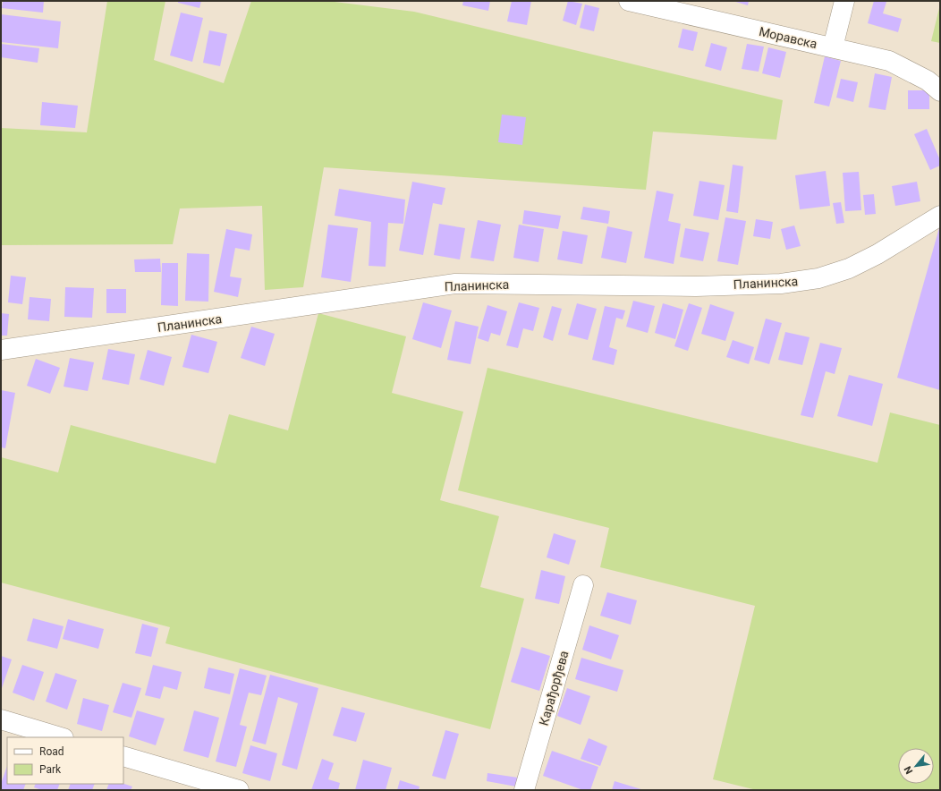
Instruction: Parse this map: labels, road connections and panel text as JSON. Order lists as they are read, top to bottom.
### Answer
{
  "streets": {
    "street": ["Моравска", "Планинска", "Карађорђева"]
  },
  "legend": ["Road", "Park"],
  "north": "bottom left"
}
